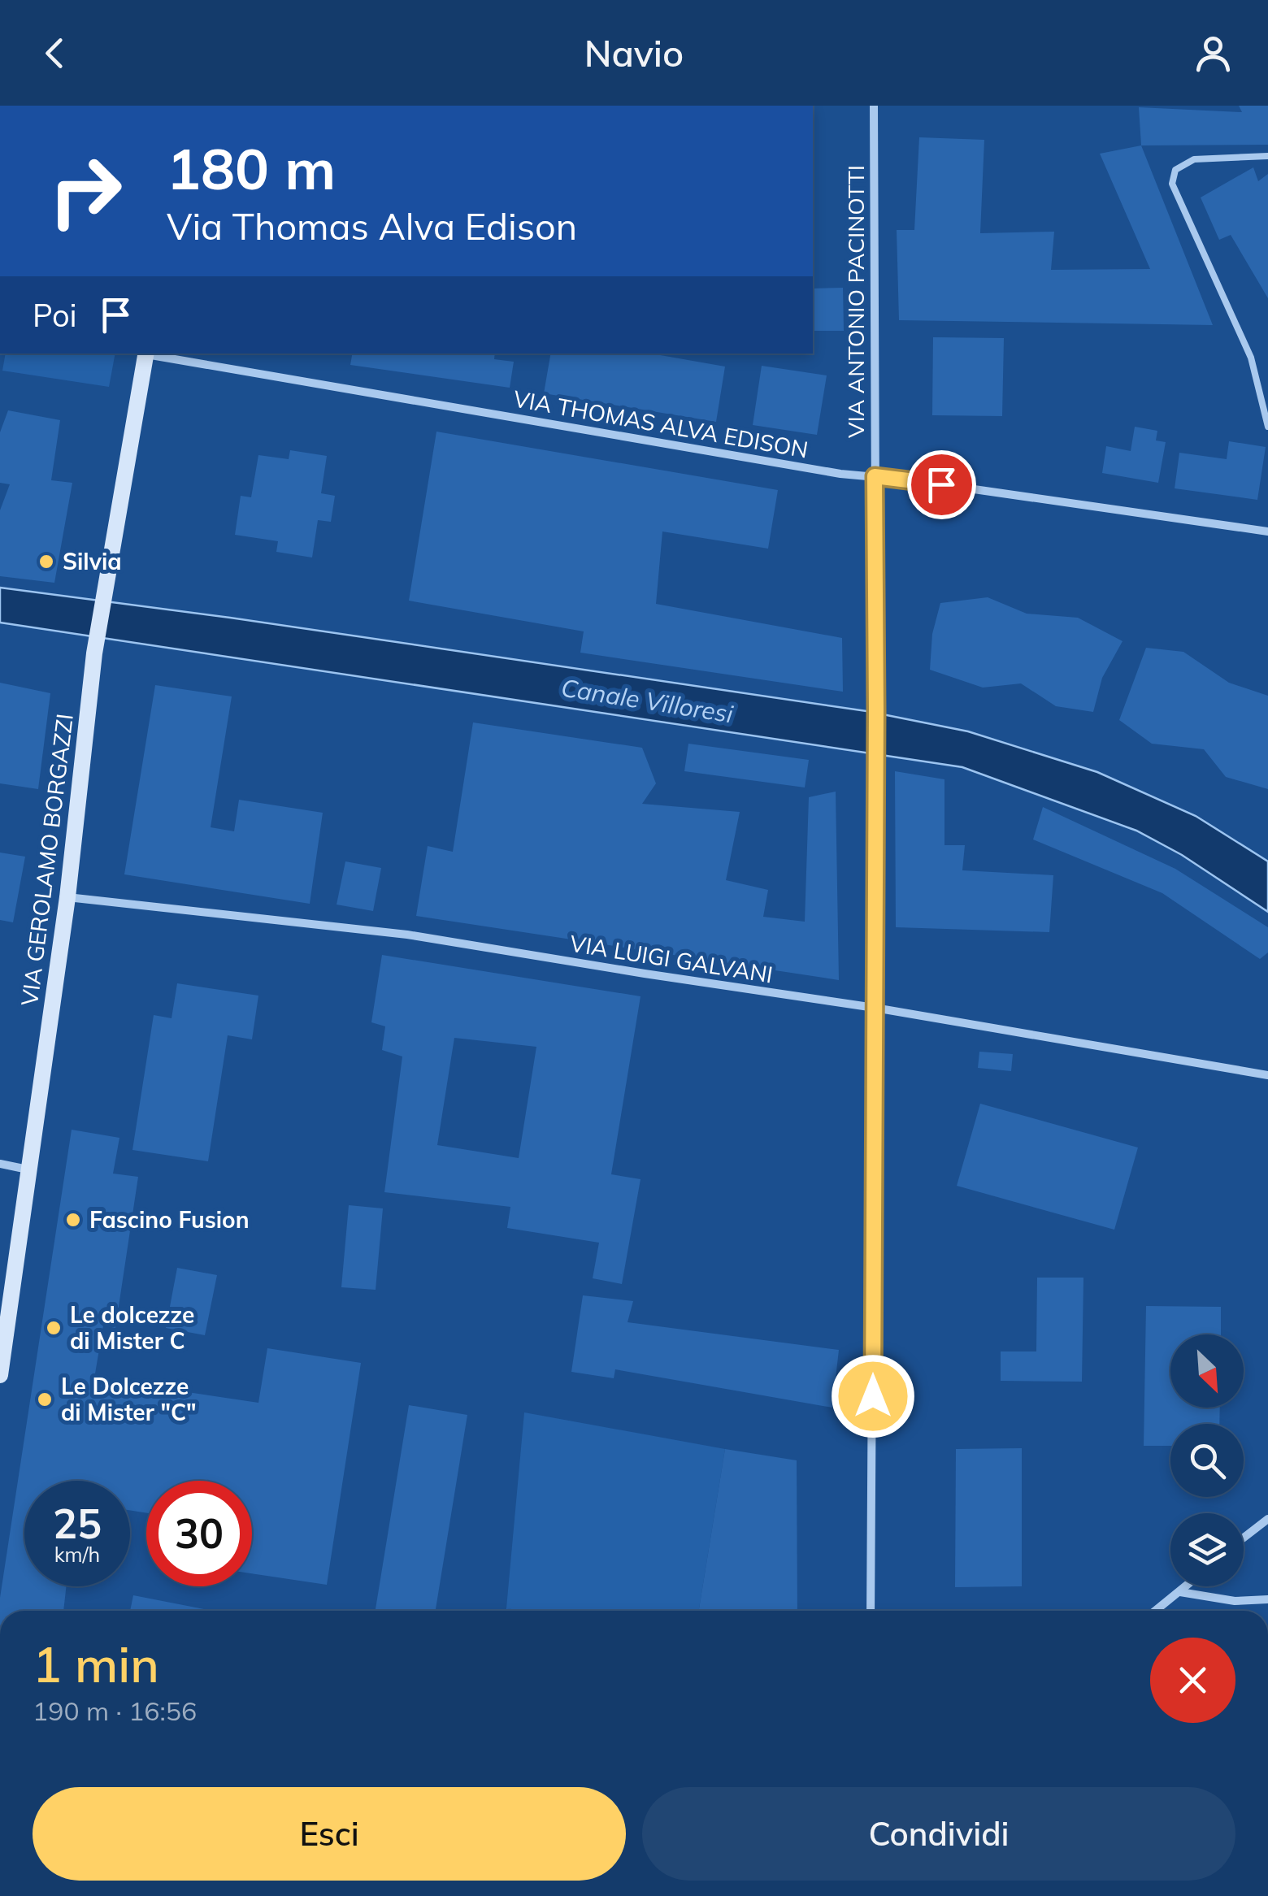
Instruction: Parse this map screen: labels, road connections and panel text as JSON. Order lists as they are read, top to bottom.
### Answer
{
  "streets": {
    "main road": ["VIA GEROLAMO BORGAZZI"],
    "street": ["VIA ANTONIO PACINOTTI", "VIA THOMAS ALVA EDISON", "VIA LUIGI GALVANI"]
  },
  "crossings": [
    ["VIA ANTONIO PACINOTTI", "VIA THOMAS ALVA EDISON"],
    ["VIA ANTONIO PACINOTTI", "VIA LUIGI GALVANI"],
    ["VIA GEROLAMO BORGAZZI", "VIA LUIGI GALVANI"]
  ],
  "water": ["Canale Villoresi"],
  "places": [
    "Silvia",
    "Fascino Fusion",
    "Le dolcezze di Mister C",
    "Le Dolcezze di Mister \"C\""
  ],
  "north": "bottom right",
  "page": {
    "header": "Navio",
    "turn": ["180 m", "Via Thomas Alva Edison"],
    "then": "Poi",
    "speed": "25 km/h",
    "limit": "30",
    "heading": ["1 min", "190 m · 16:56"],
    "buttons": ["Esci", "Condividi"]
  }
}
